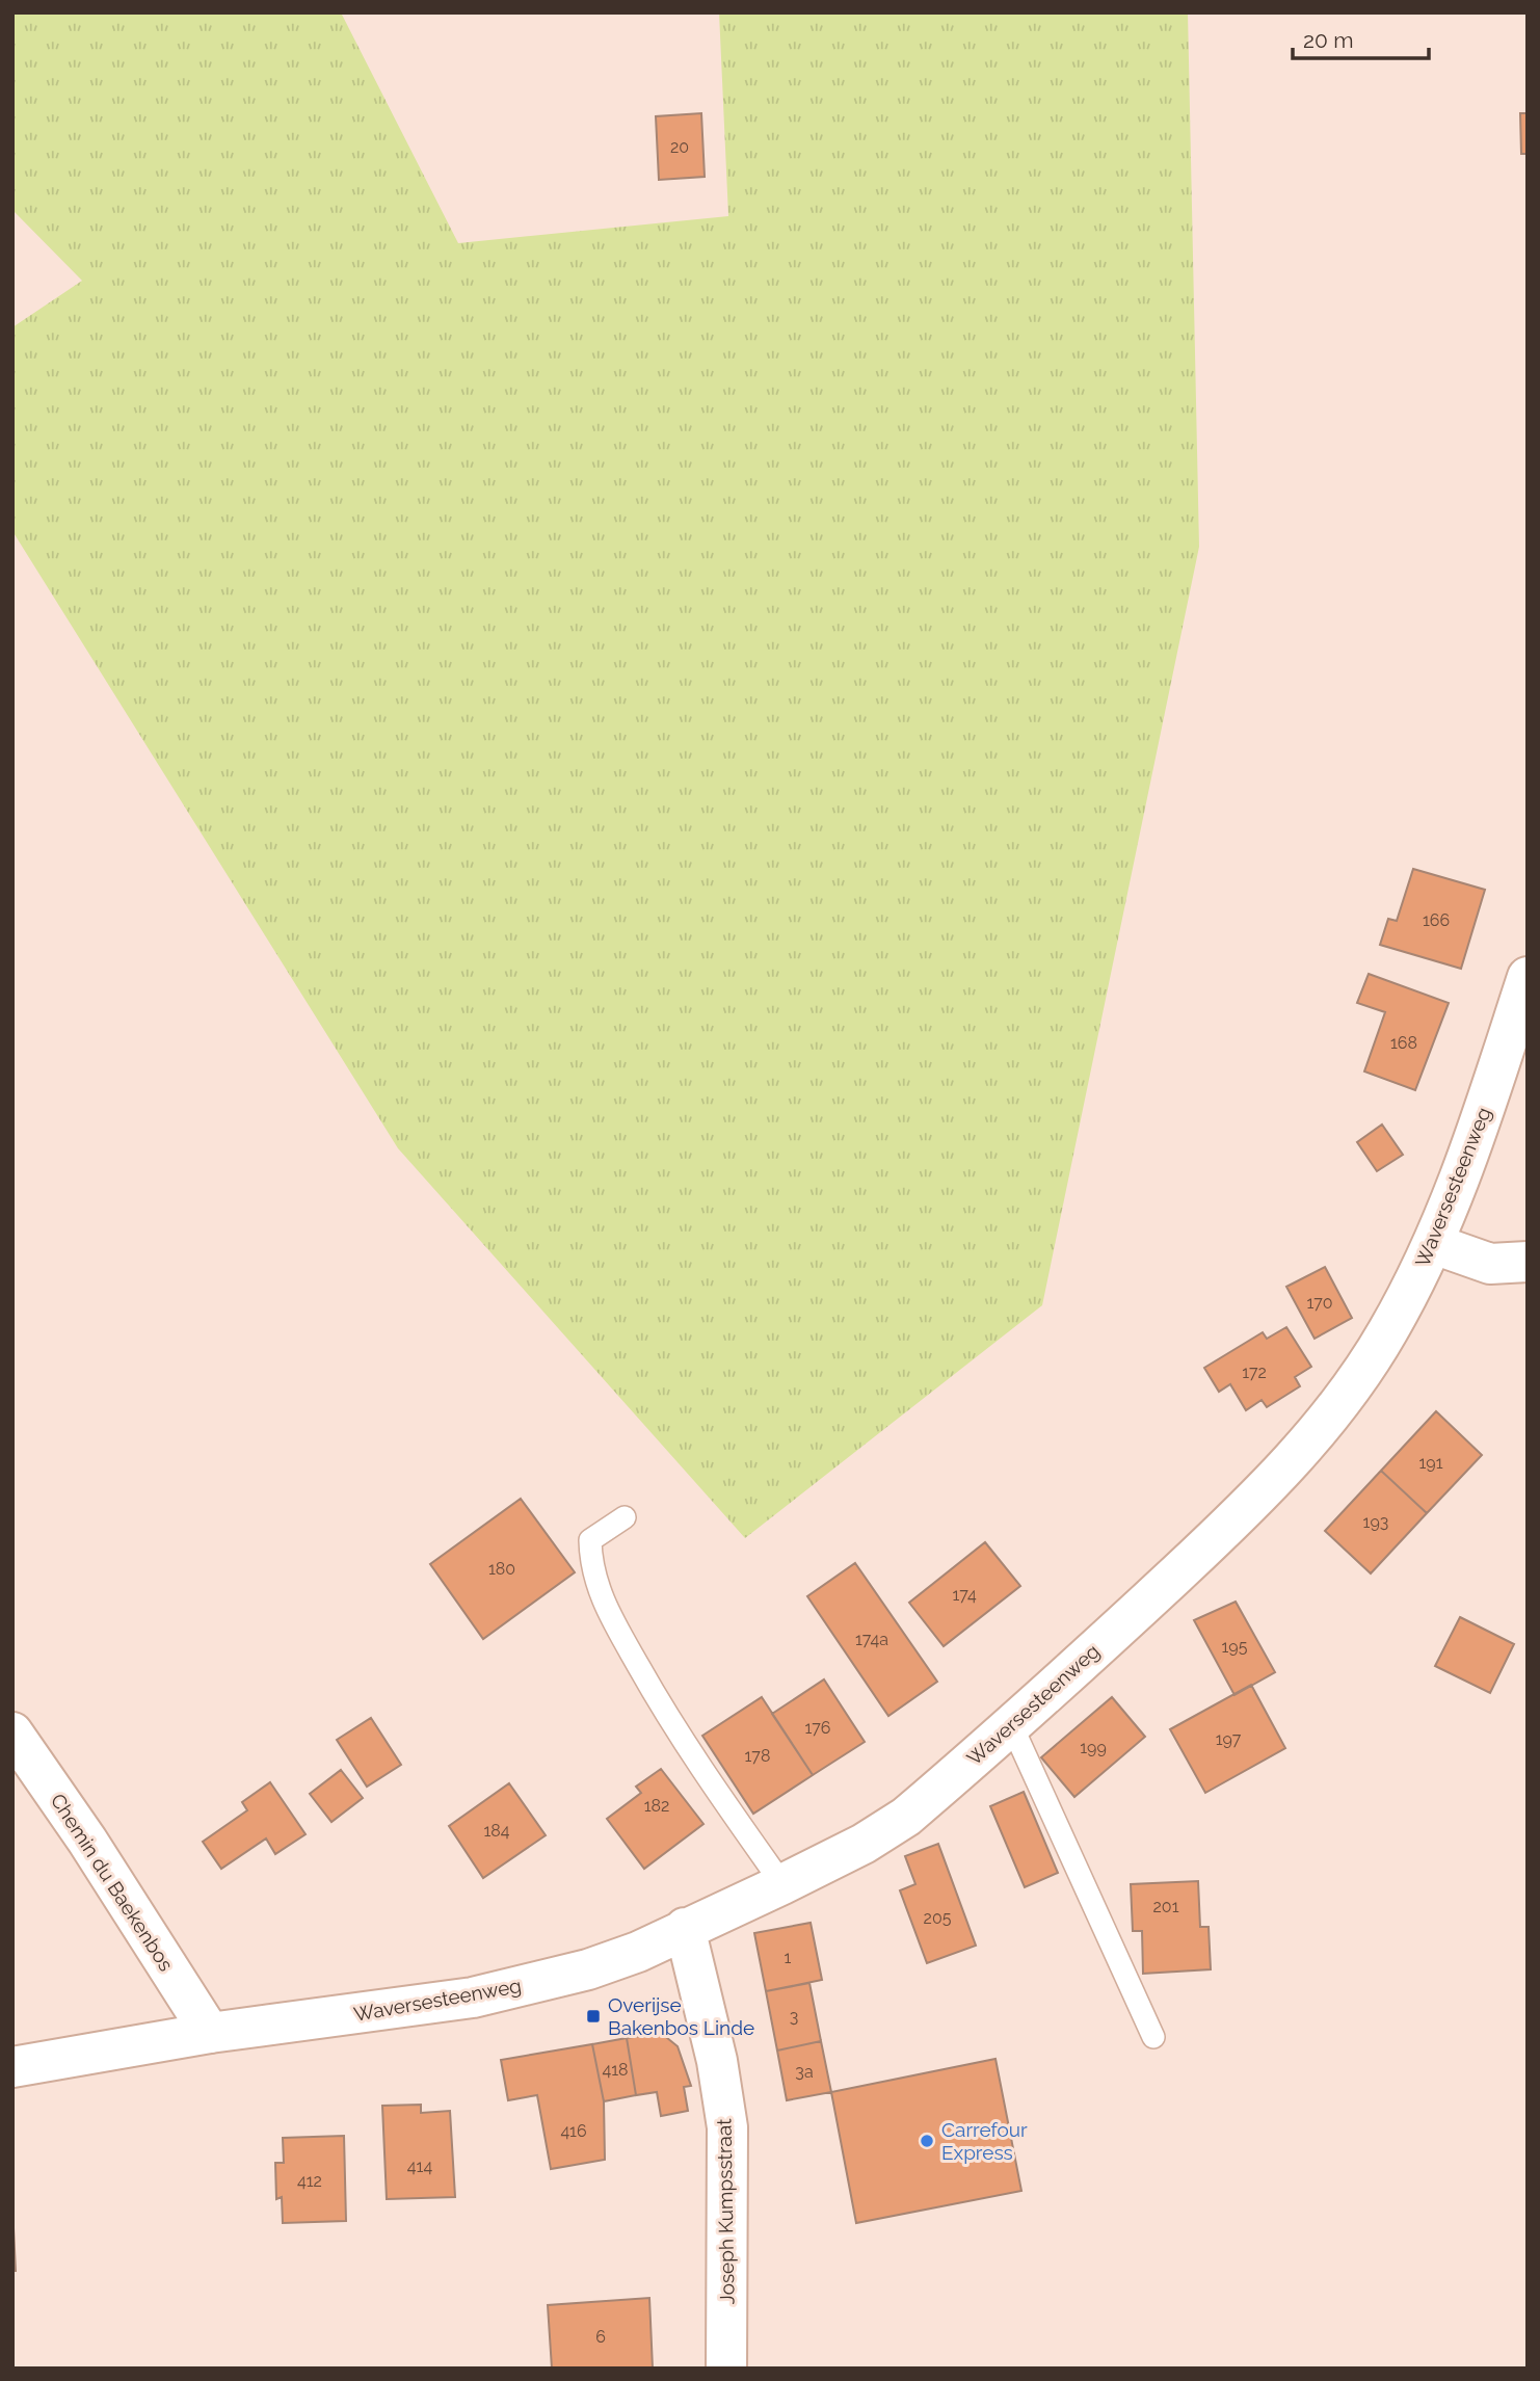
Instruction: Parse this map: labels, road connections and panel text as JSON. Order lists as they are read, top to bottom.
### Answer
{
  "streets": {
    "street": ["Waversesteenweg", "Chemin du Baekenbos", "Joseph Kumpsstraat"]
  },
  "crossings": [
    ["Waversesteenweg", "Chemin du Baekenbos"],
    ["Waversesteenweg", "Joseph Kumpsstraat"]
  ],
  "places": {
    "transit": ["Overijse Bakenbos Linde"],
    "other": ["Carrefour Express"]
  },
  "house_numbers": [
    "20",
    "166",
    "168",
    "170",
    "172",
    "191",
    "193",
    "180",
    "174",
    "174a",
    "195",
    "176",
    "197",
    "199",
    "178",
    "182",
    "184",
    "201",
    "205",
    "1",
    "3",
    "418",
    "3a",
    "416",
    "414",
    "412",
    "6"
  ],
  "scale_bar": "20 m"
}
